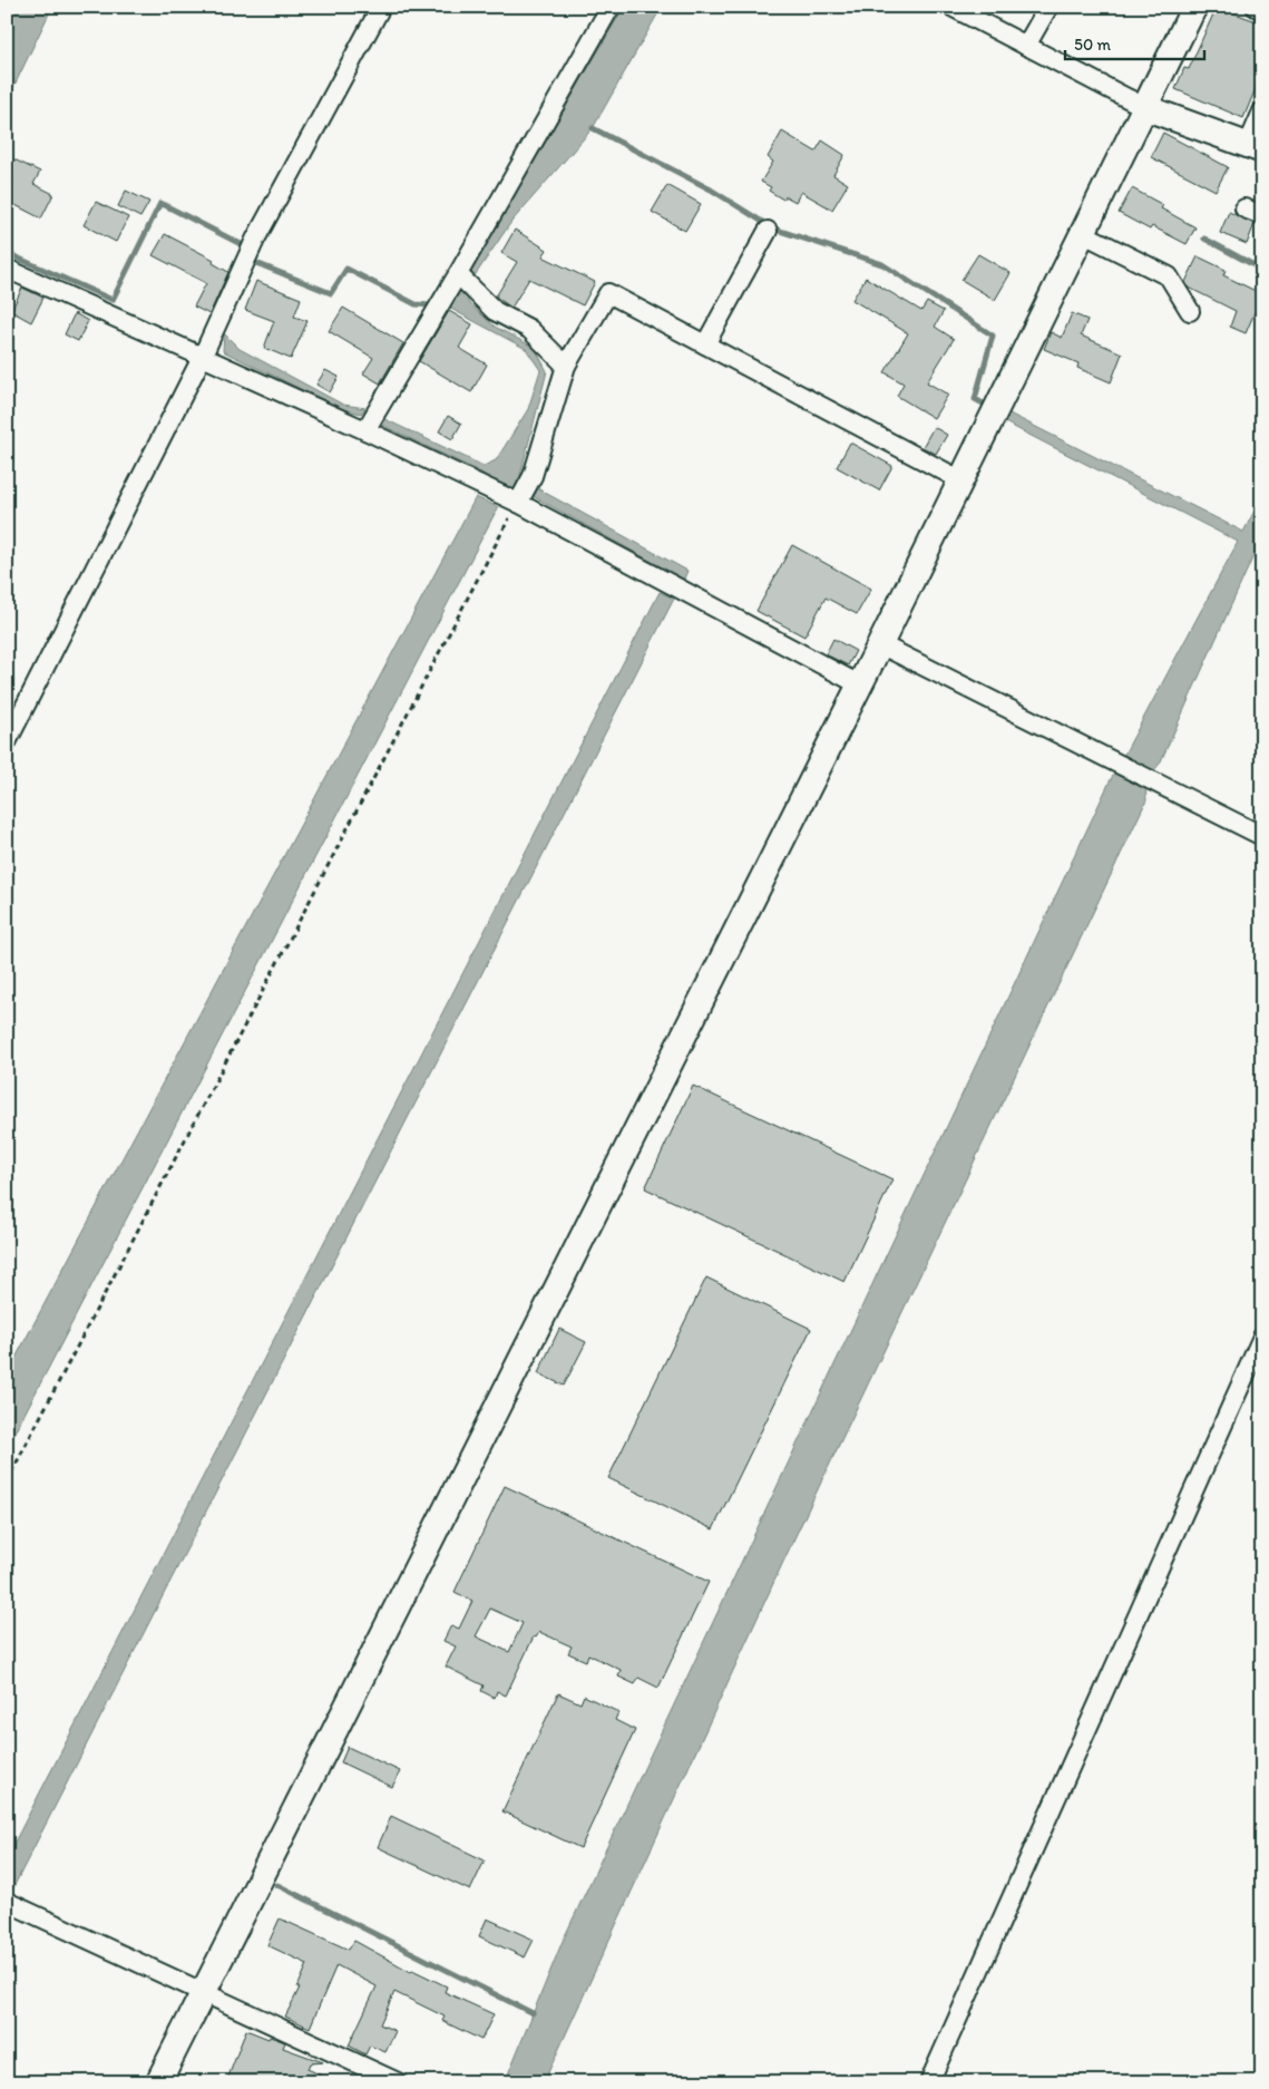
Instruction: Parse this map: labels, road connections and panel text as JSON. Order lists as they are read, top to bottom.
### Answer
{
  "scale_bar": "50 m"
}
